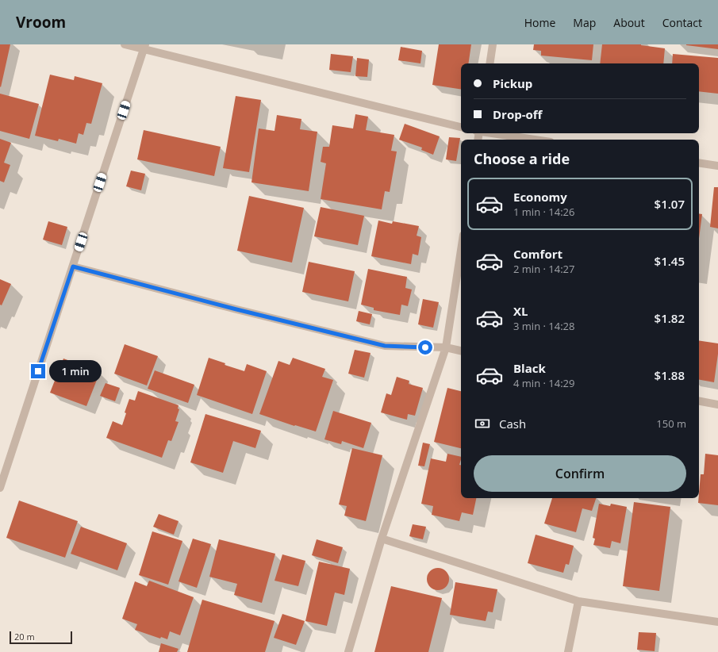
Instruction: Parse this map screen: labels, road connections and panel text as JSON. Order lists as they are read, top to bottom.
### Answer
{
  "scale_bar": "20 m",
  "page": {
    "header": "Vroom",
    "nav": [
      "Home",
      "Map",
      "About",
      "Contact"
    ],
    "banner": ["Pickup", "Drop-off"],
    "heading": "Choose a ride",
    "list": [
      {
        "name": "Economy",
        "note": "1 min · 14:26",
        "value": "$1.07"
      },
      {
        "name": "Comfort",
        "note": "2 min · 14:27",
        "value": "$1.45"
      },
      {
        "name": "XL",
        "note": "3 min · 14:28",
        "value": "$1.82"
      },
      {
        "name": "Black",
        "note": "4 min · 14:29",
        "value": "$1.88"
      }
    ],
    "bubble": "1 min",
    "pay": ["Cash", "150 m"],
    "buttons": "Confirm",
    "scale": "20 m"
  }
}
